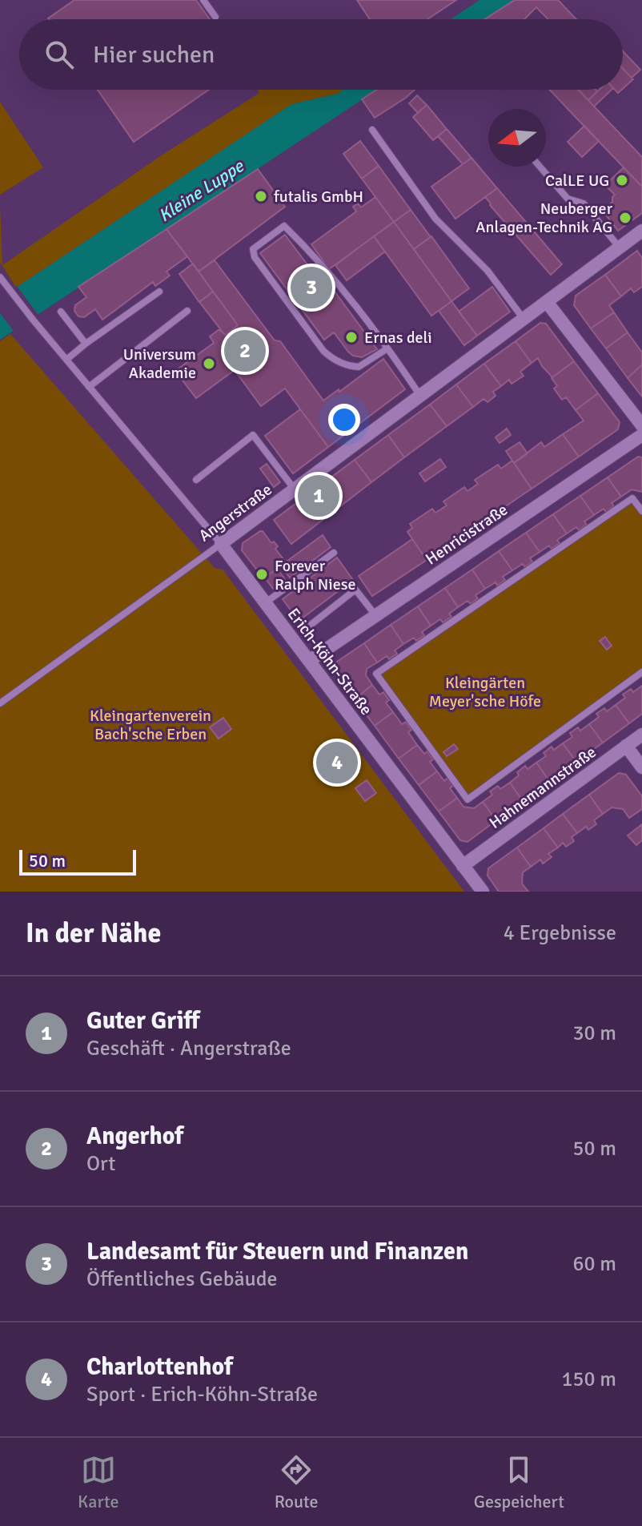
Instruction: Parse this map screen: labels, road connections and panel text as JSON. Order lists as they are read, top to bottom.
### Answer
{
  "streets": {
    "street": [
      "Angerstraße",
      "Henricistraße",
      "Erich-Köhn-Straße",
      "Hahnemannstraße"
    ]
  },
  "crossings": [
    ["Angerstraße", "Erich-Köhn-Straße"],
    ["Henricistraße", "Erich-Köhn-Straße"],
    ["Erich-Köhn-Straße", "Hahnemannstraße"]
  ],
  "water": ["Kleine Luppe"],
  "parks": ["Kleingärten Meyer'sche Höfe", "Kleingartenverein Bach'sche Erben"],
  "places": [
    "CalLE UG",
    "futalis GmbH",
    "Neuberger Anlagen-Technik AG",
    "Ernas deli",
    "Universum Akademie",
    "Forever Ralph Niese"
  ],
  "scale_bar": "50 m",
  "north": "left",
  "page": {
    "search": "Hier suchen",
    "pins": [
      "3",
      "2",
      "1",
      "4"
    ],
    "scale": "50 m",
    "heading": ["In der Nähe", "4 Ergebnisse"],
    "list": [
      {
        "mark": "1",
        "name": "Guter Griff",
        "note": "Geschäft · Angerstraße",
        "value": "30 m"
      },
      {
        "mark": "2",
        "name": "Angerhof",
        "note": "Ort",
        "value": "50 m"
      },
      {
        "mark": "3",
        "name": "Landesamt für Steuern und Finanzen",
        "note": "Öffentliches Gebäude",
        "value": "60 m"
      },
      {
        "mark": "4",
        "name": "Charlottenhof",
        "note": "Sport · Erich-Köhn-Straße",
        "value": "150 m"
      }
    ],
    "nav": ["Karte", "Route", "Gespeichert"]
  }
}
